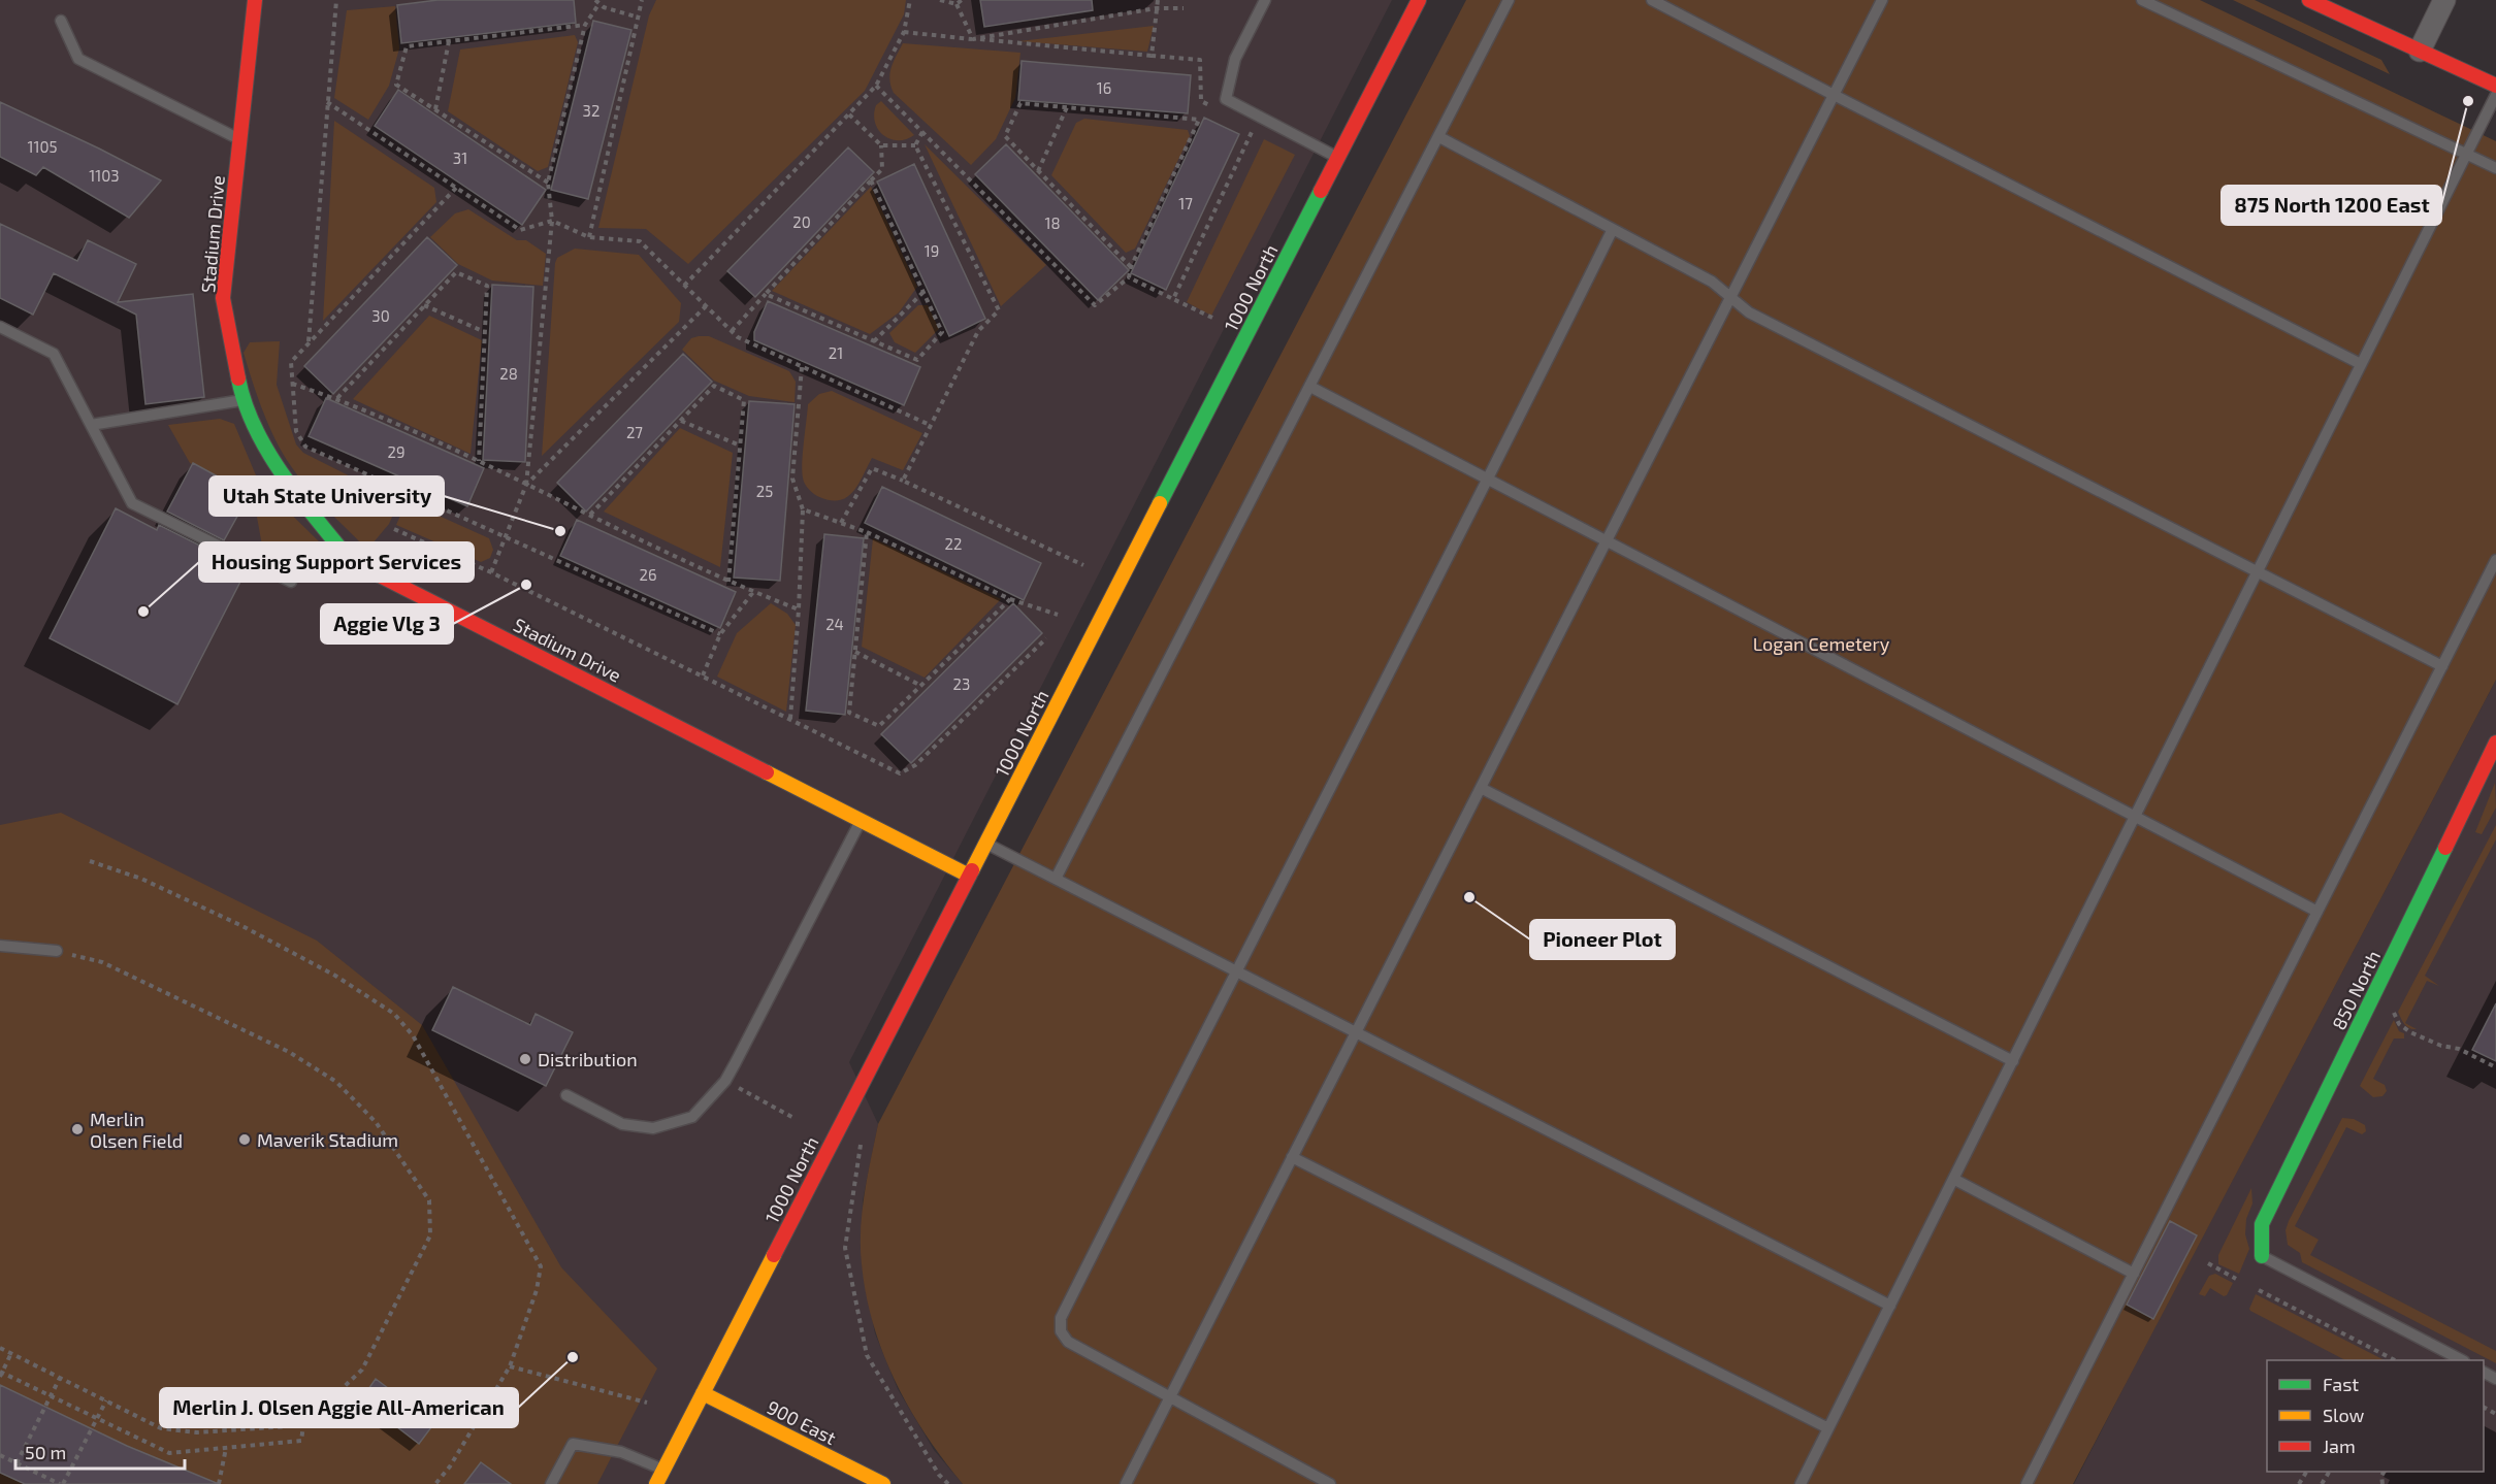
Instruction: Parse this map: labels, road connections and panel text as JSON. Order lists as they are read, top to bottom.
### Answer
{
  "streets": {
    "street": [
      "Stadium Drive",
      "1000 North",
      "850 North",
      "900 East"
    ]
  },
  "crossings": [
    ["Stadium Drive", "1000 North"],
    ["1000 North", "900 East"]
  ],
  "parks": ["Logan Cemetery"],
  "places": [
    "875 North 1200 East",
    "Utah State University",
    "Aggie Vlg 3",
    "Housing Support Services",
    "Pioneer Plot",
    "Distribution",
    "Merlin Olsen Field",
    "Maverik Stadium",
    "Merlin J. Olsen Aggie All-American"
  ],
  "house_numbers": [
    "16",
    "32",
    "1105",
    "31",
    "1103",
    "17",
    "20",
    "18",
    "19",
    "30",
    "21",
    "28",
    "27",
    "29",
    "25",
    "22",
    "26",
    "24",
    "23"
  ],
  "legend": ["Fast", "Slow", "Jam"],
  "scale_bar": "50 m"
}
